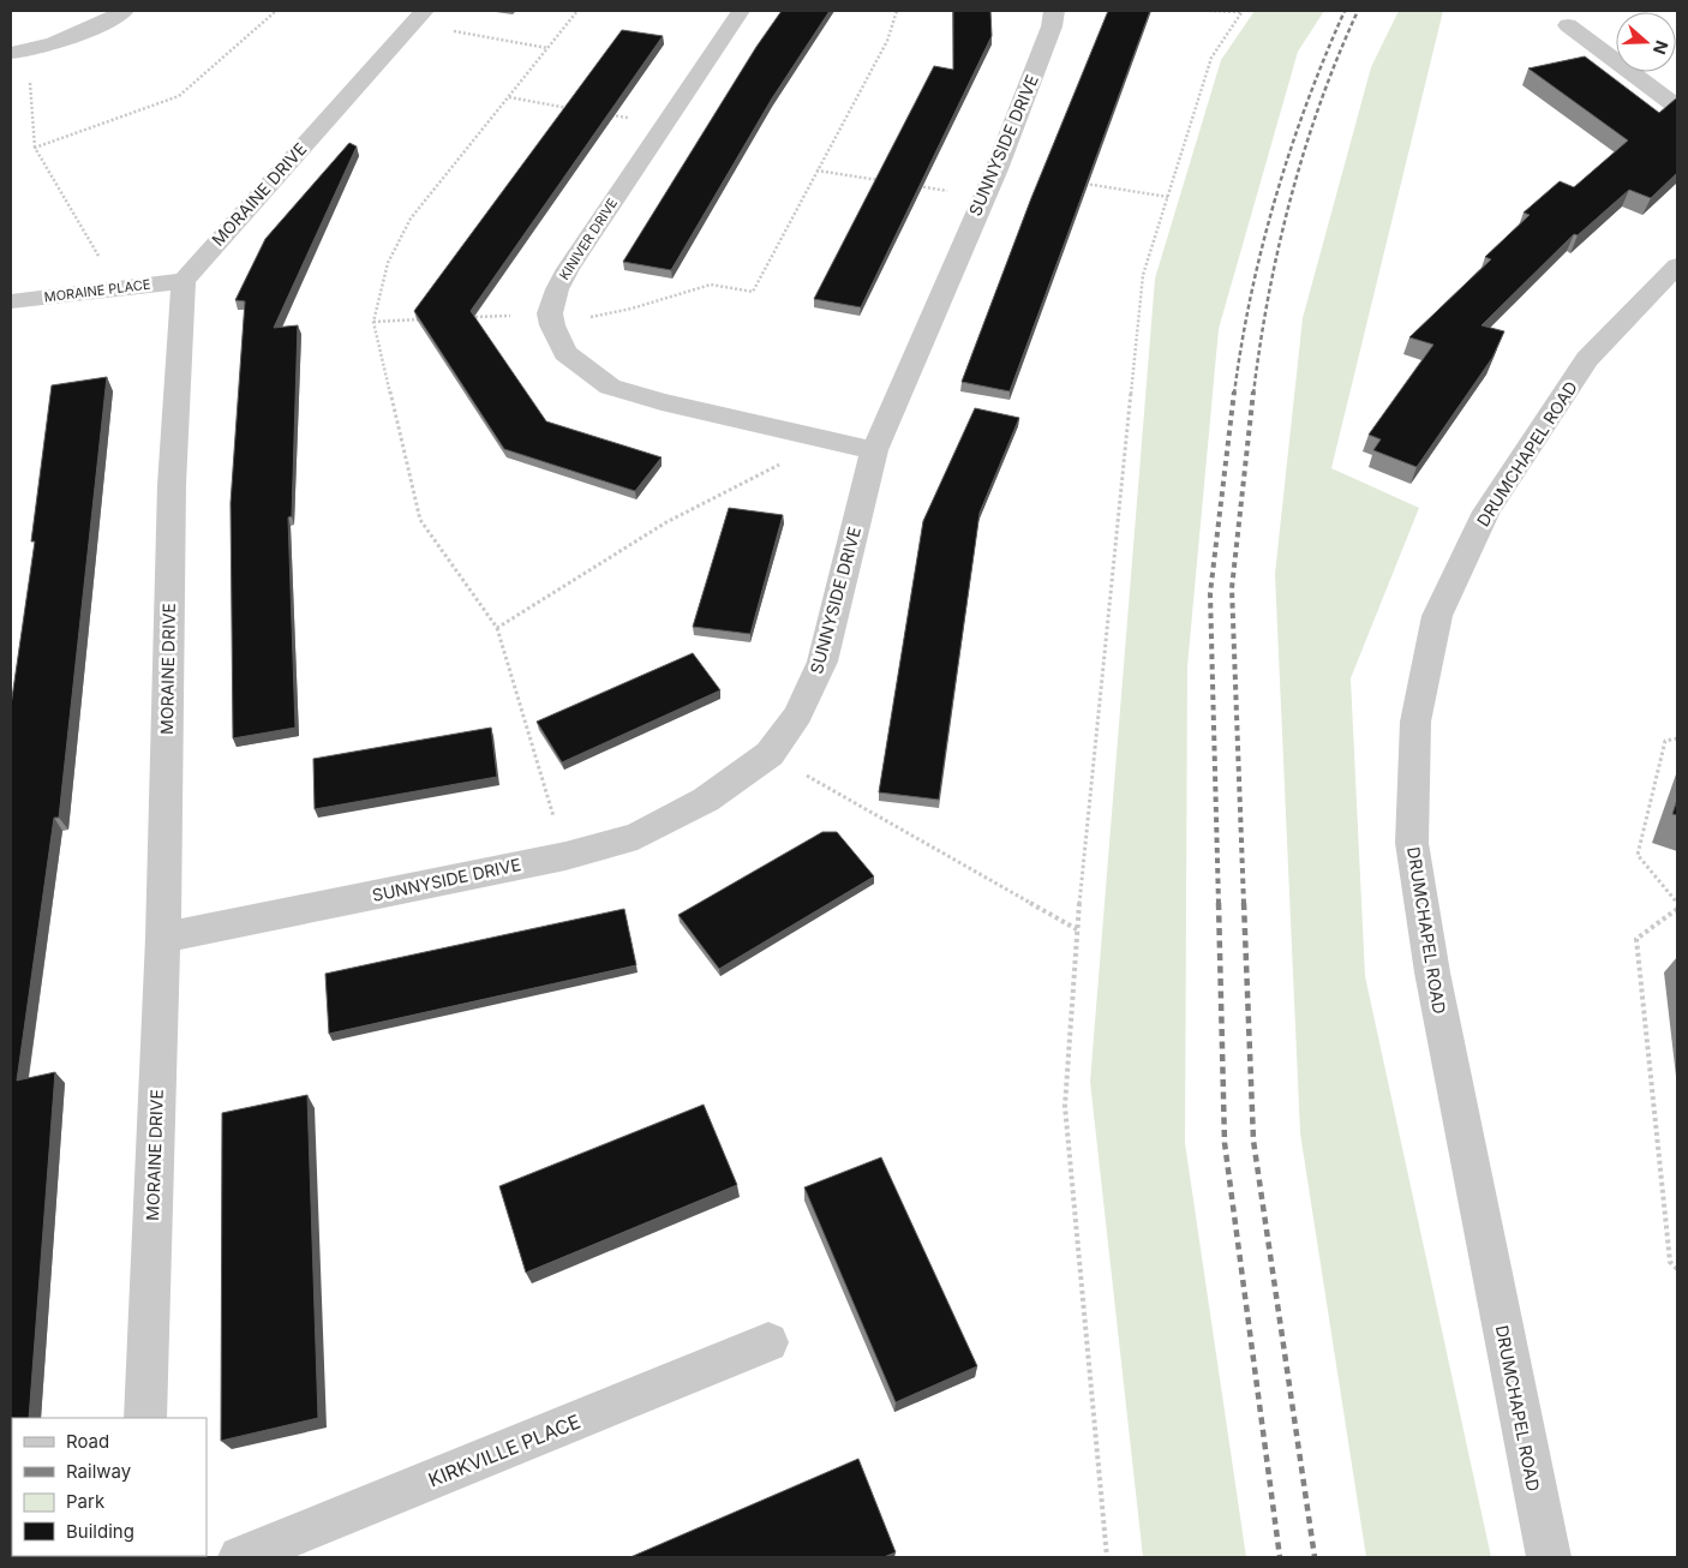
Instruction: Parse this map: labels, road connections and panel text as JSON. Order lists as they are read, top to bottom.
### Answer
{
  "streets": {
    "street": [
      "SUNNYSIDE DRIVE",
      "MORAINE DRIVE",
      "KINIVER DRIVE",
      "MORAINE PLACE",
      "DRUMCHAPEL ROAD",
      "KIRKVILLE PLACE"
    ]
  },
  "crossings": [
    ["SUNNYSIDE DRIVE", "MORAINE DRIVE"],
    ["MORAINE DRIVE", "MORAINE PLACE"]
  ],
  "legend": [
    "Road",
    "Railway",
    "Park",
    "Building"
  ],
  "north": "right"
}
